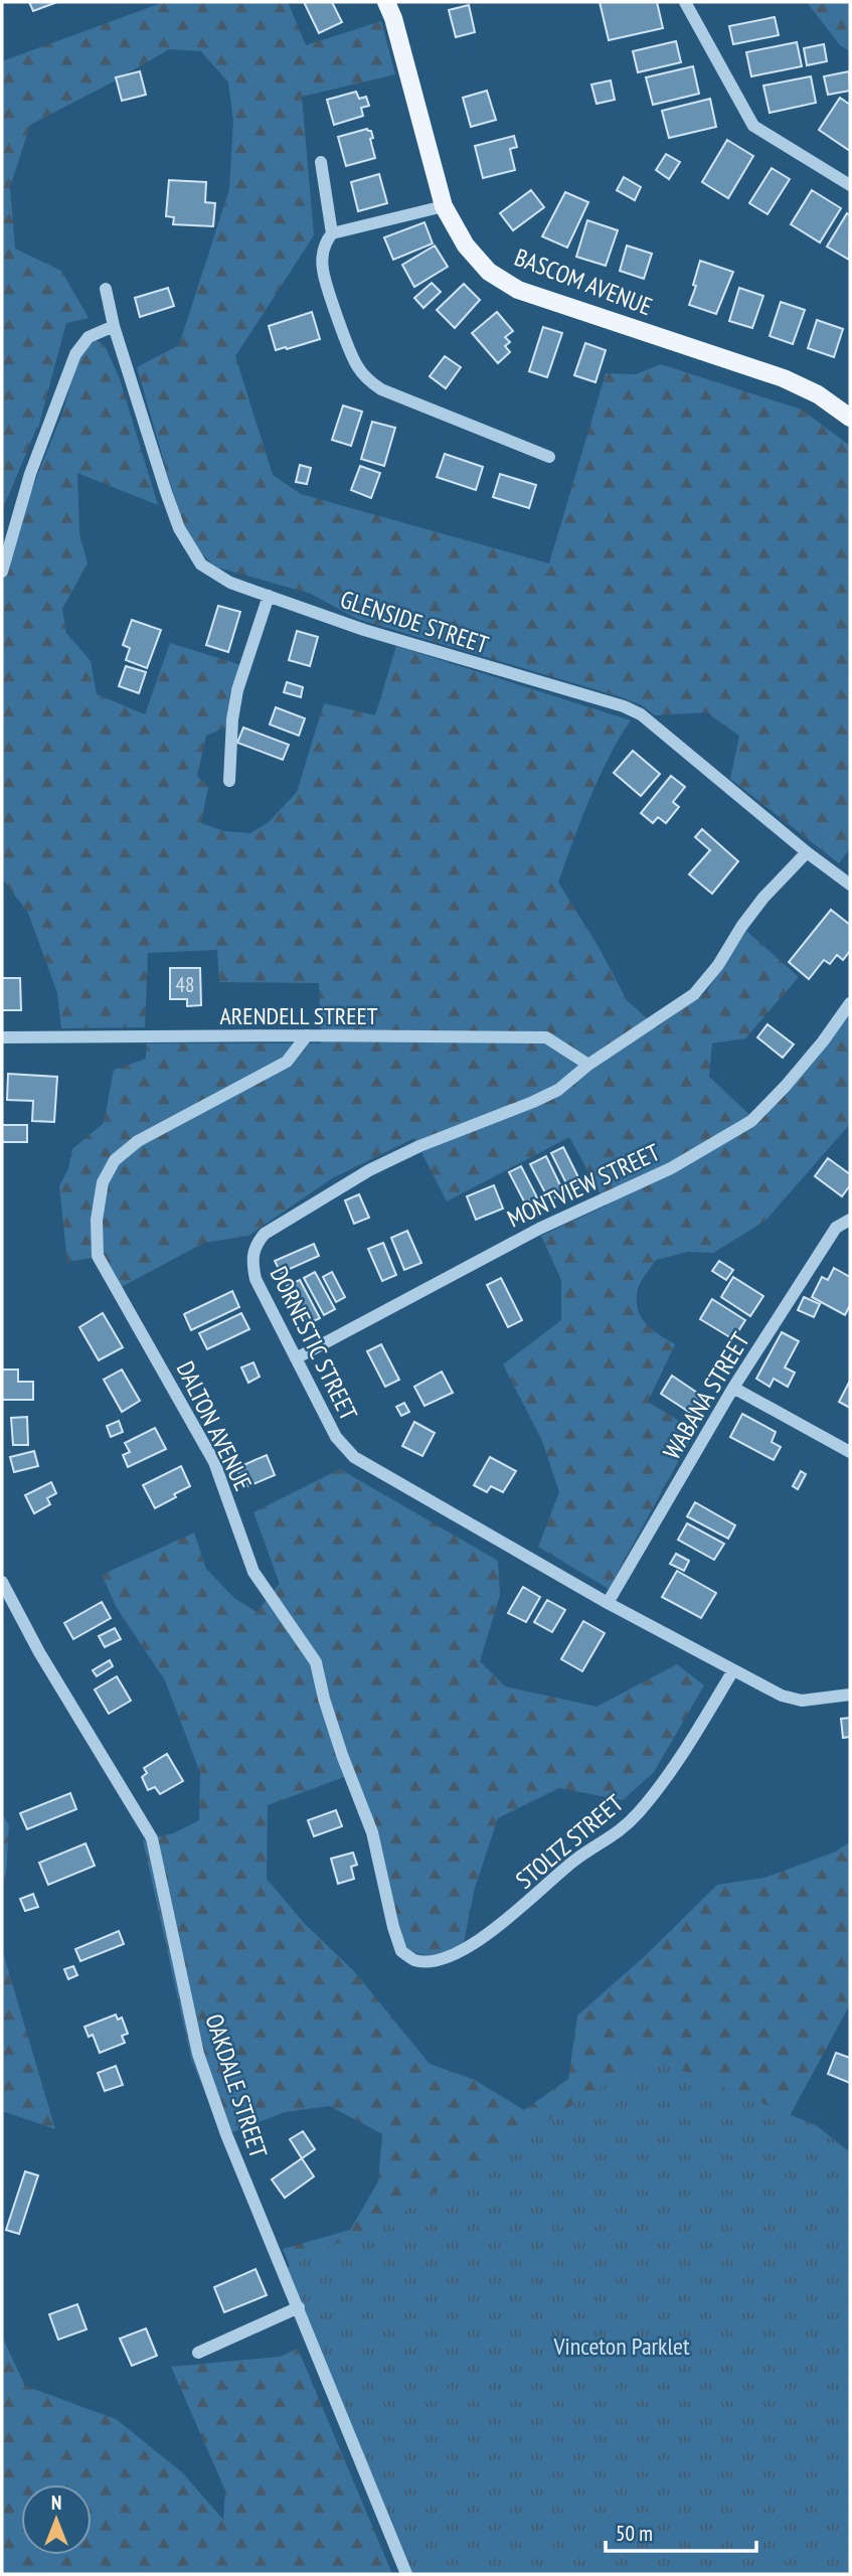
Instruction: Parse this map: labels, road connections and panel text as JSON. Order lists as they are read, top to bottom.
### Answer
{
  "streets": {
    "main road": ["BASCOM AVENUE"],
    "street": [
      "GLENSIDE STREET",
      "ARENDELL STREET",
      "MONTVIEW STREET",
      "DORNESTIC STREET",
      "WABANA STREET",
      "DALTON AVENUE",
      "STOLTZ STREET",
      "OAKDALE STREET"
    ]
  },
  "crossings": [
    ["GLENSIDE STREET", "DORNESTIC STREET"],
    ["ARENDELL STREET", "DORNESTIC STREET"],
    ["ARENDELL STREET", "DALTON AVENUE"],
    ["MONTVIEW STREET", "DORNESTIC STREET"],
    ["DORNESTIC STREET", "WABANA STREET"],
    ["DORNESTIC STREET", "STOLTZ STREET"],
    ["DALTON AVENUE", "STOLTZ STREET"]
  ],
  "parks": ["Vinceton Parklet"],
  "house_numbers": ["48"],
  "scale_bar": "50 m",
  "north": "top"
}
